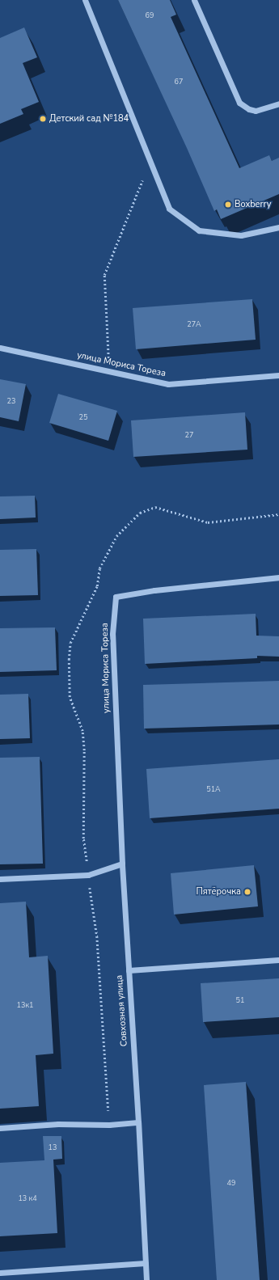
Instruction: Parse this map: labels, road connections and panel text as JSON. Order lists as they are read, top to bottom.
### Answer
{
  "streets": {
    "street": ["улица Мориса Тореза", "Совхозная улица"]
  },
  "crossings": [
    ["улица Мориса Тореза", "Совхозная улица"]
  ],
  "places": ["Детский сад №184", "Boxberry", "Пятёрочка"],
  "house_numbers": [
    "69",
    "67",
    "27А",
    "23",
    "25",
    "27",
    "51А",
    "51",
    "13к1",
    "13",
    "49",
    "13 к4"
  ]
}
